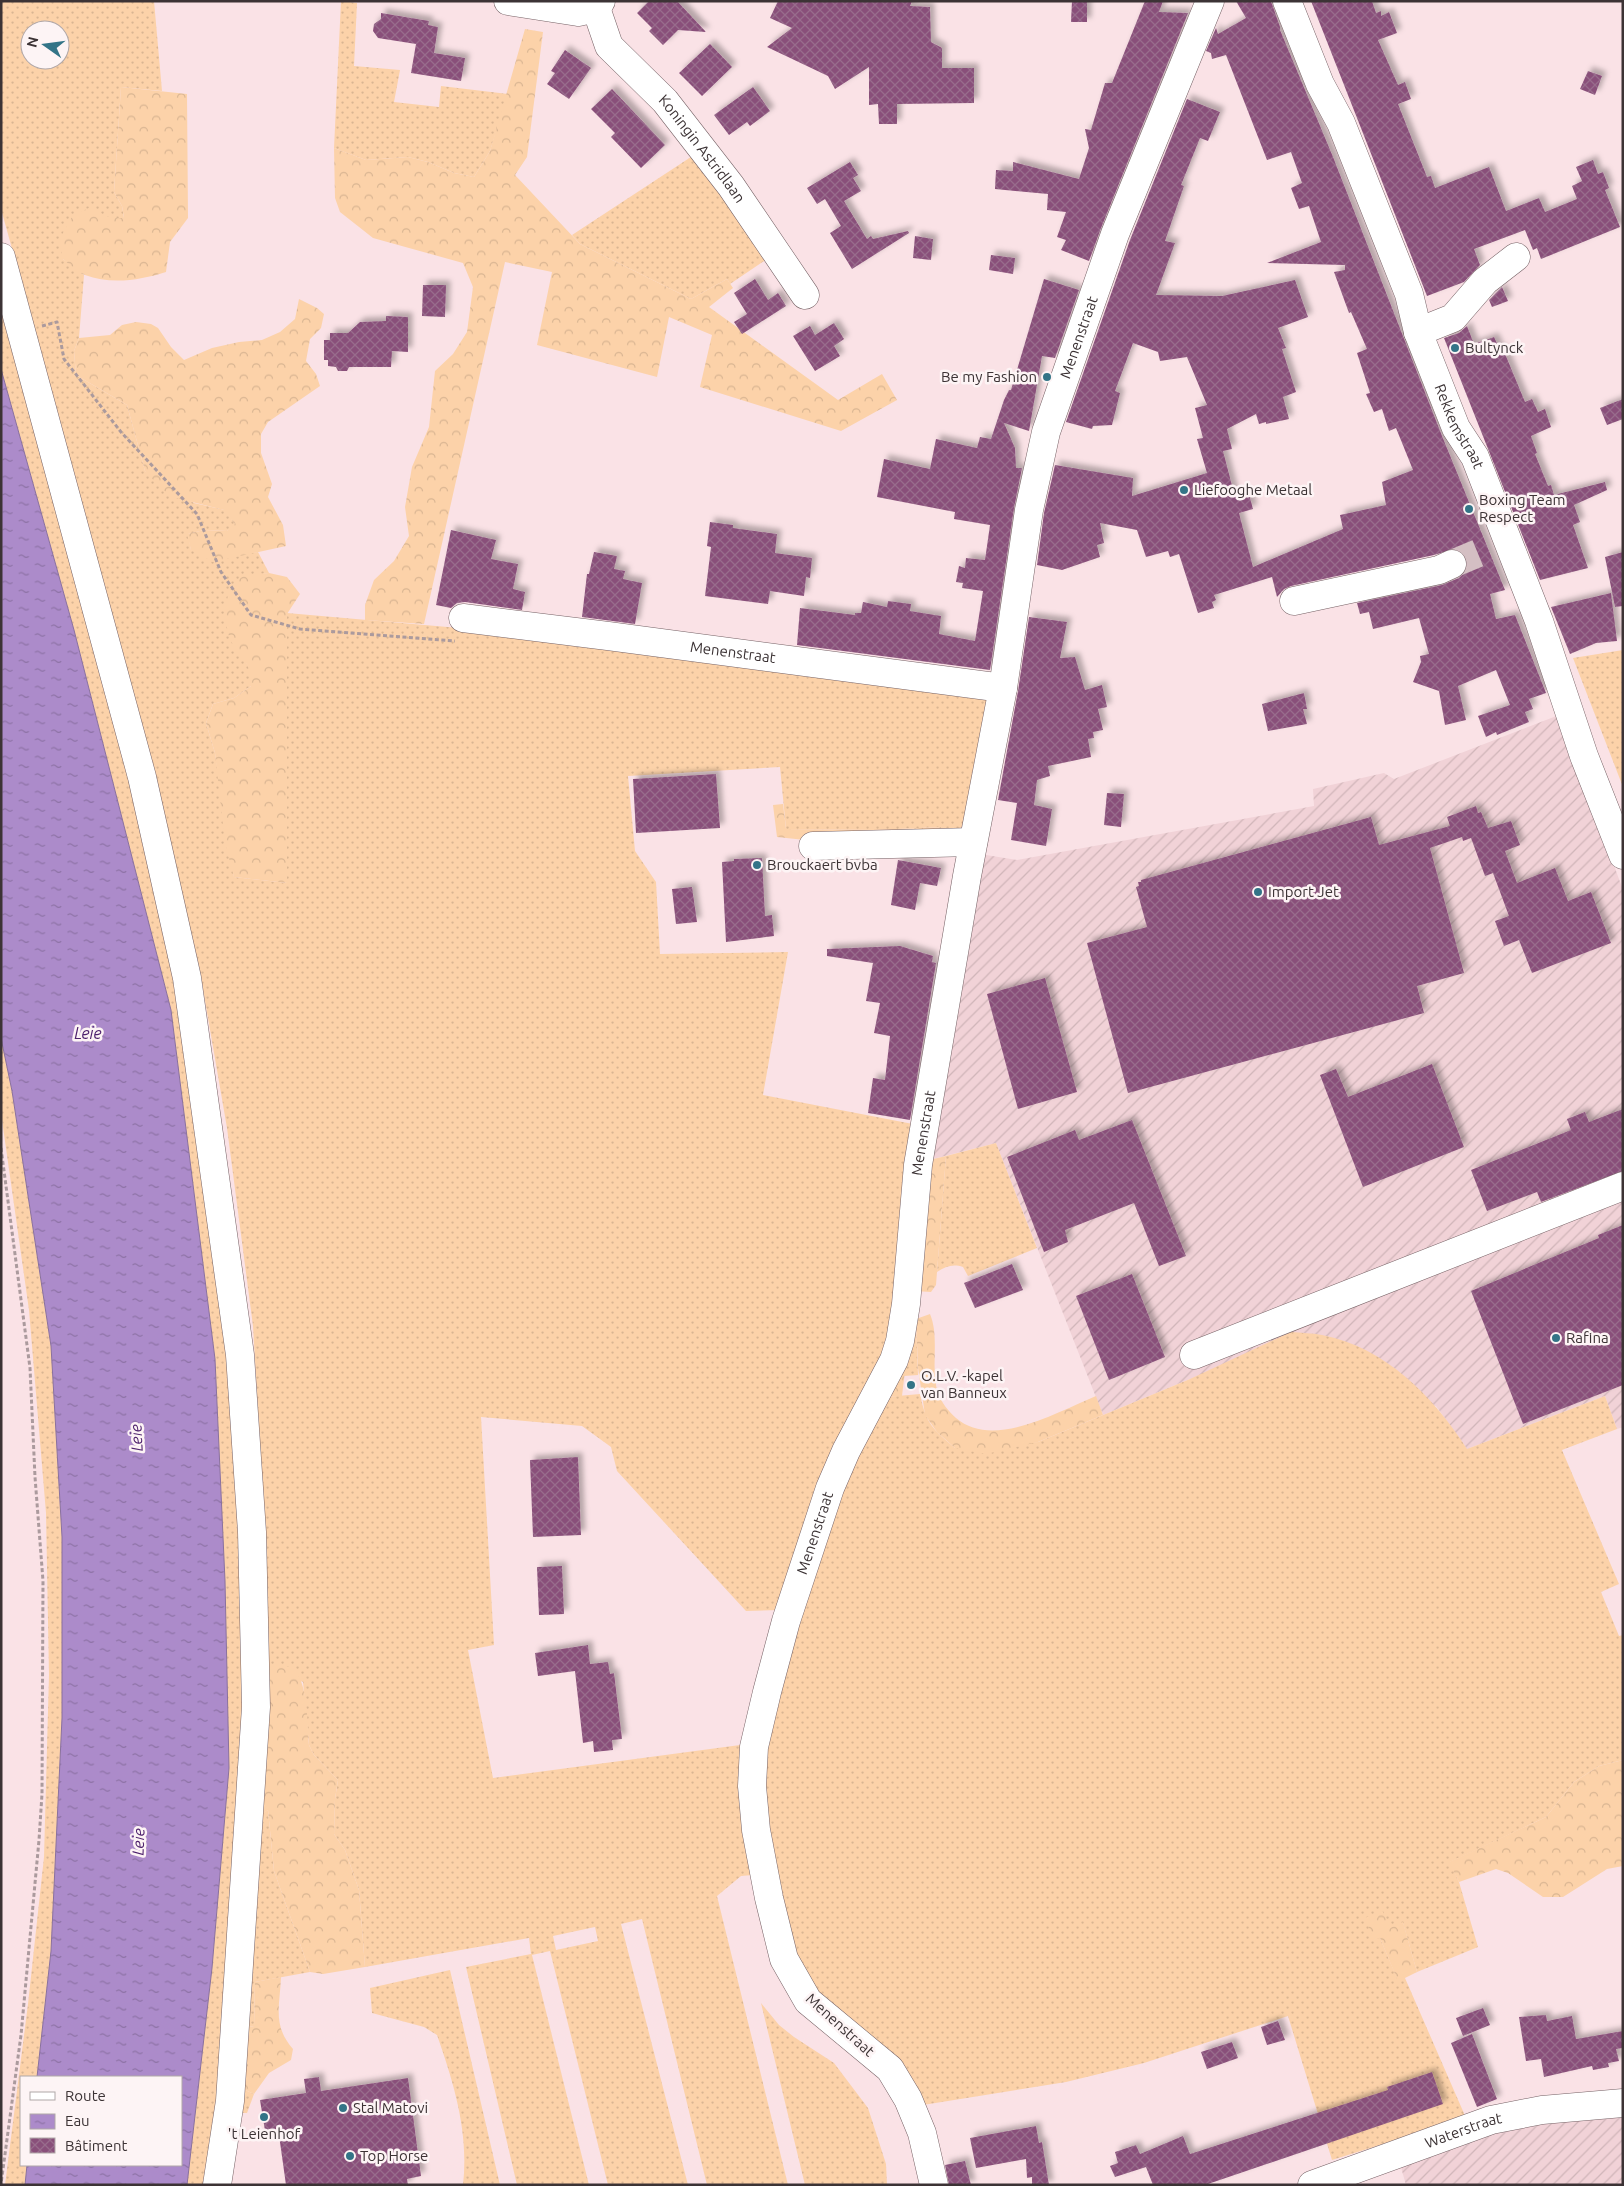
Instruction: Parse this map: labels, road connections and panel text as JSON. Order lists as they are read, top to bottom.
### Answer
{
  "streets": {
    "street": [
      "Koningin Astridlaan",
      "Menenstraat",
      "Rekkemstraat",
      "Waterstraat"
    ]
  },
  "water": ["Leie"],
  "places": [
    "Bultynck",
    "Be my Fashion",
    "Liefooghe Metaal",
    "Boxing Team Respect",
    "Brouckaert bvba",
    "Import Jet",
    "Rafina",
    "O.L.V. -kapel van Banneux",
    "Stal Matovi",
    "'t Leienhof",
    "Top Horse"
  ],
  "legend": ["Route", "Eau", "Bâtiment"],
  "north": "left"
}
